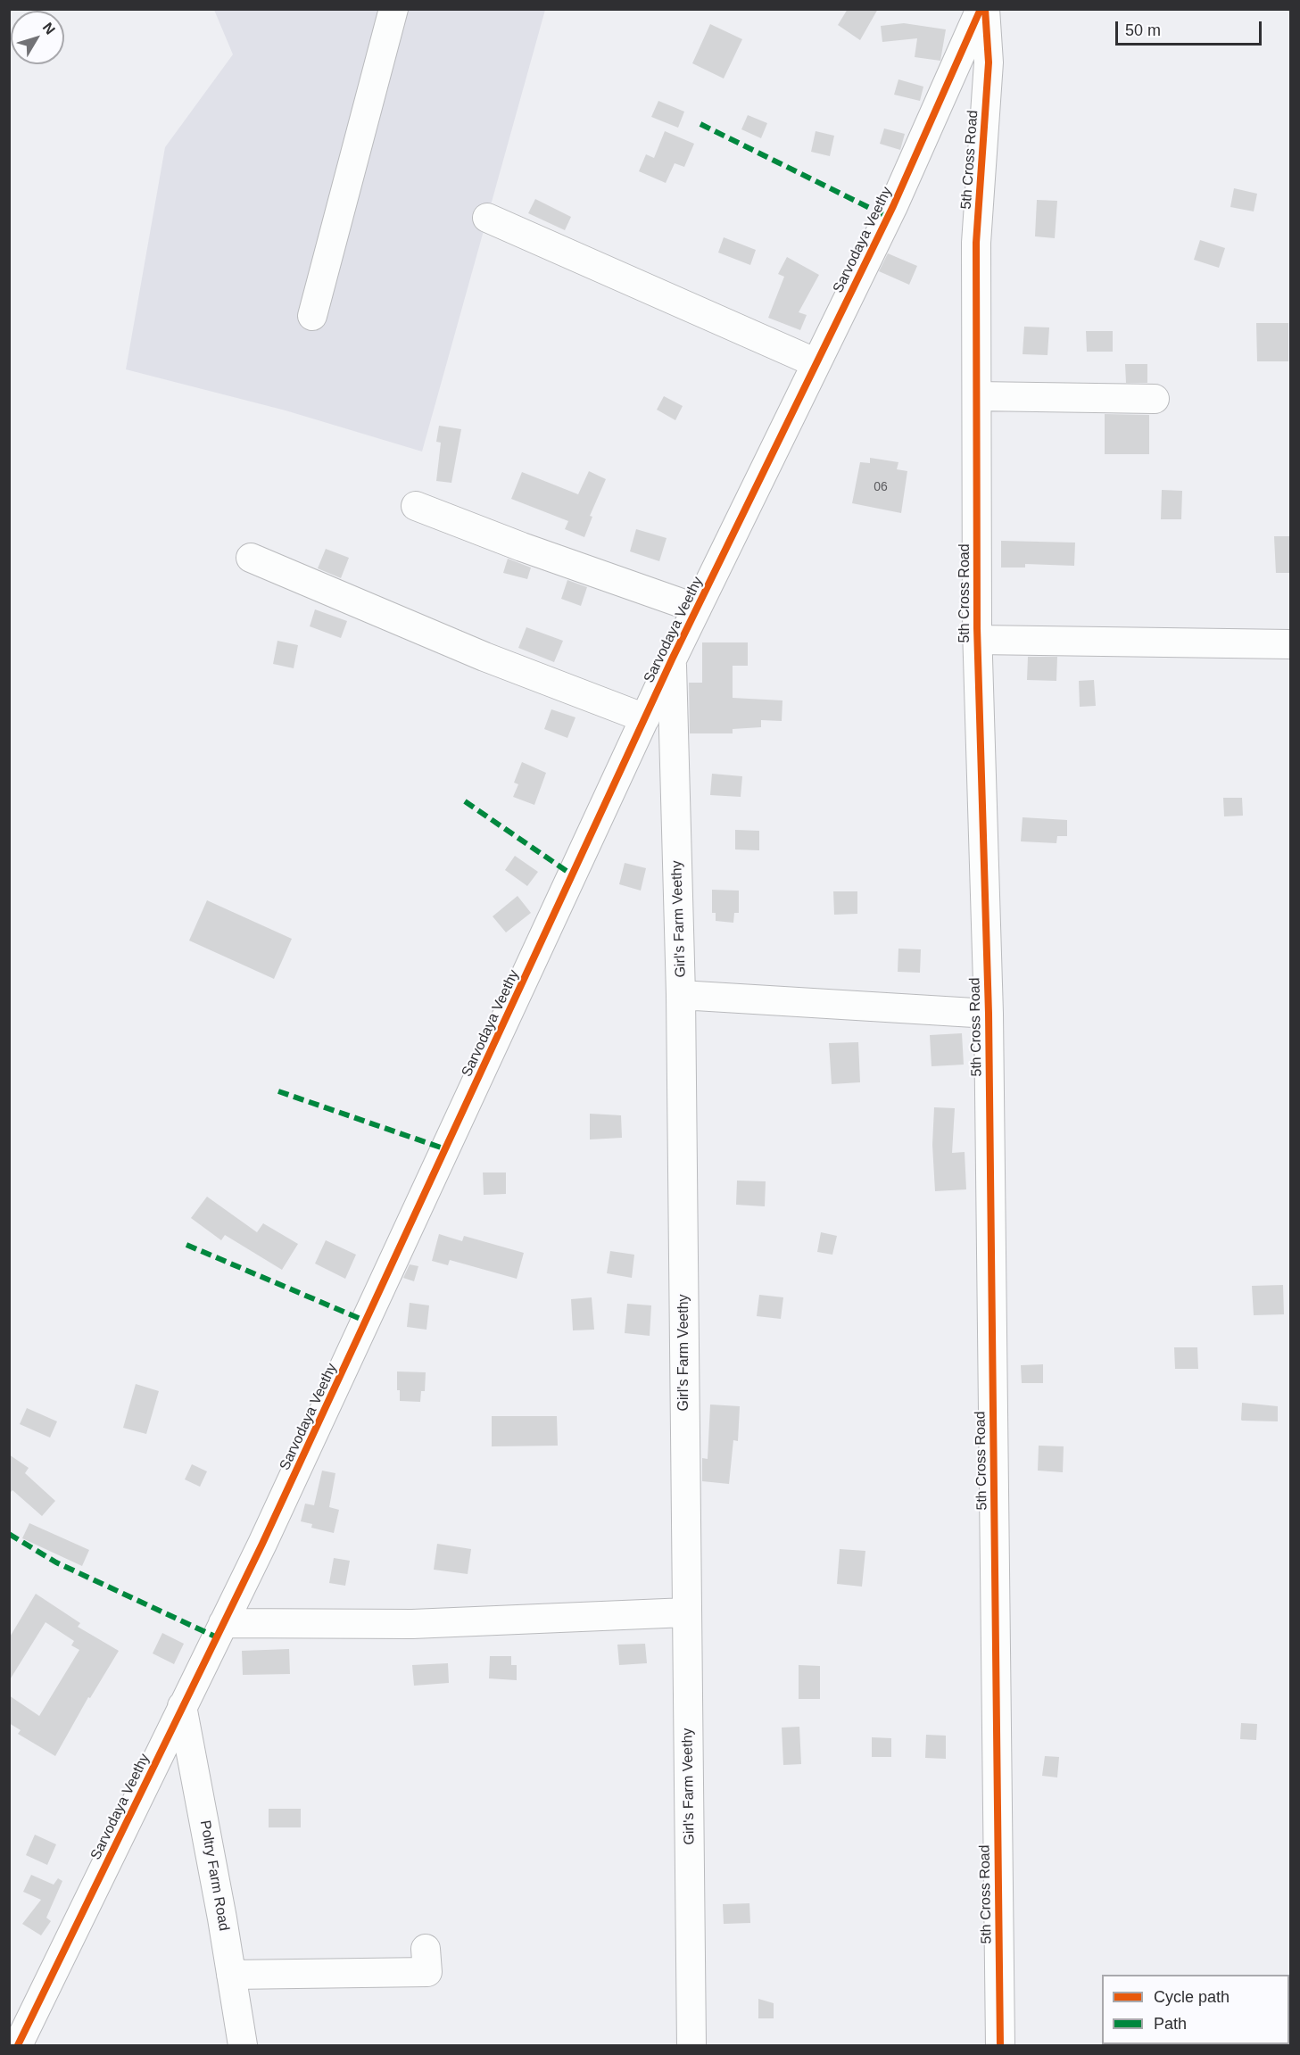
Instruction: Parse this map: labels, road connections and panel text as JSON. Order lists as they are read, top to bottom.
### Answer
{
  "streets": {
    "street": [
      "5th Cross Road",
      "Sarvodaya Veethy",
      "Girl's Farm Veethy",
      "Poltry Farm Road"
    ]
  },
  "crossings": [
    ["Sarvodaya Veethy", "Girl's Farm Veethy"],
    ["Sarvodaya Veethy", "Poltry Farm Road"]
  ],
  "house_numbers": ["06"],
  "legend": ["Cycle path", "Path"],
  "scale_bar": "50 m",
  "north": "top right"
}
